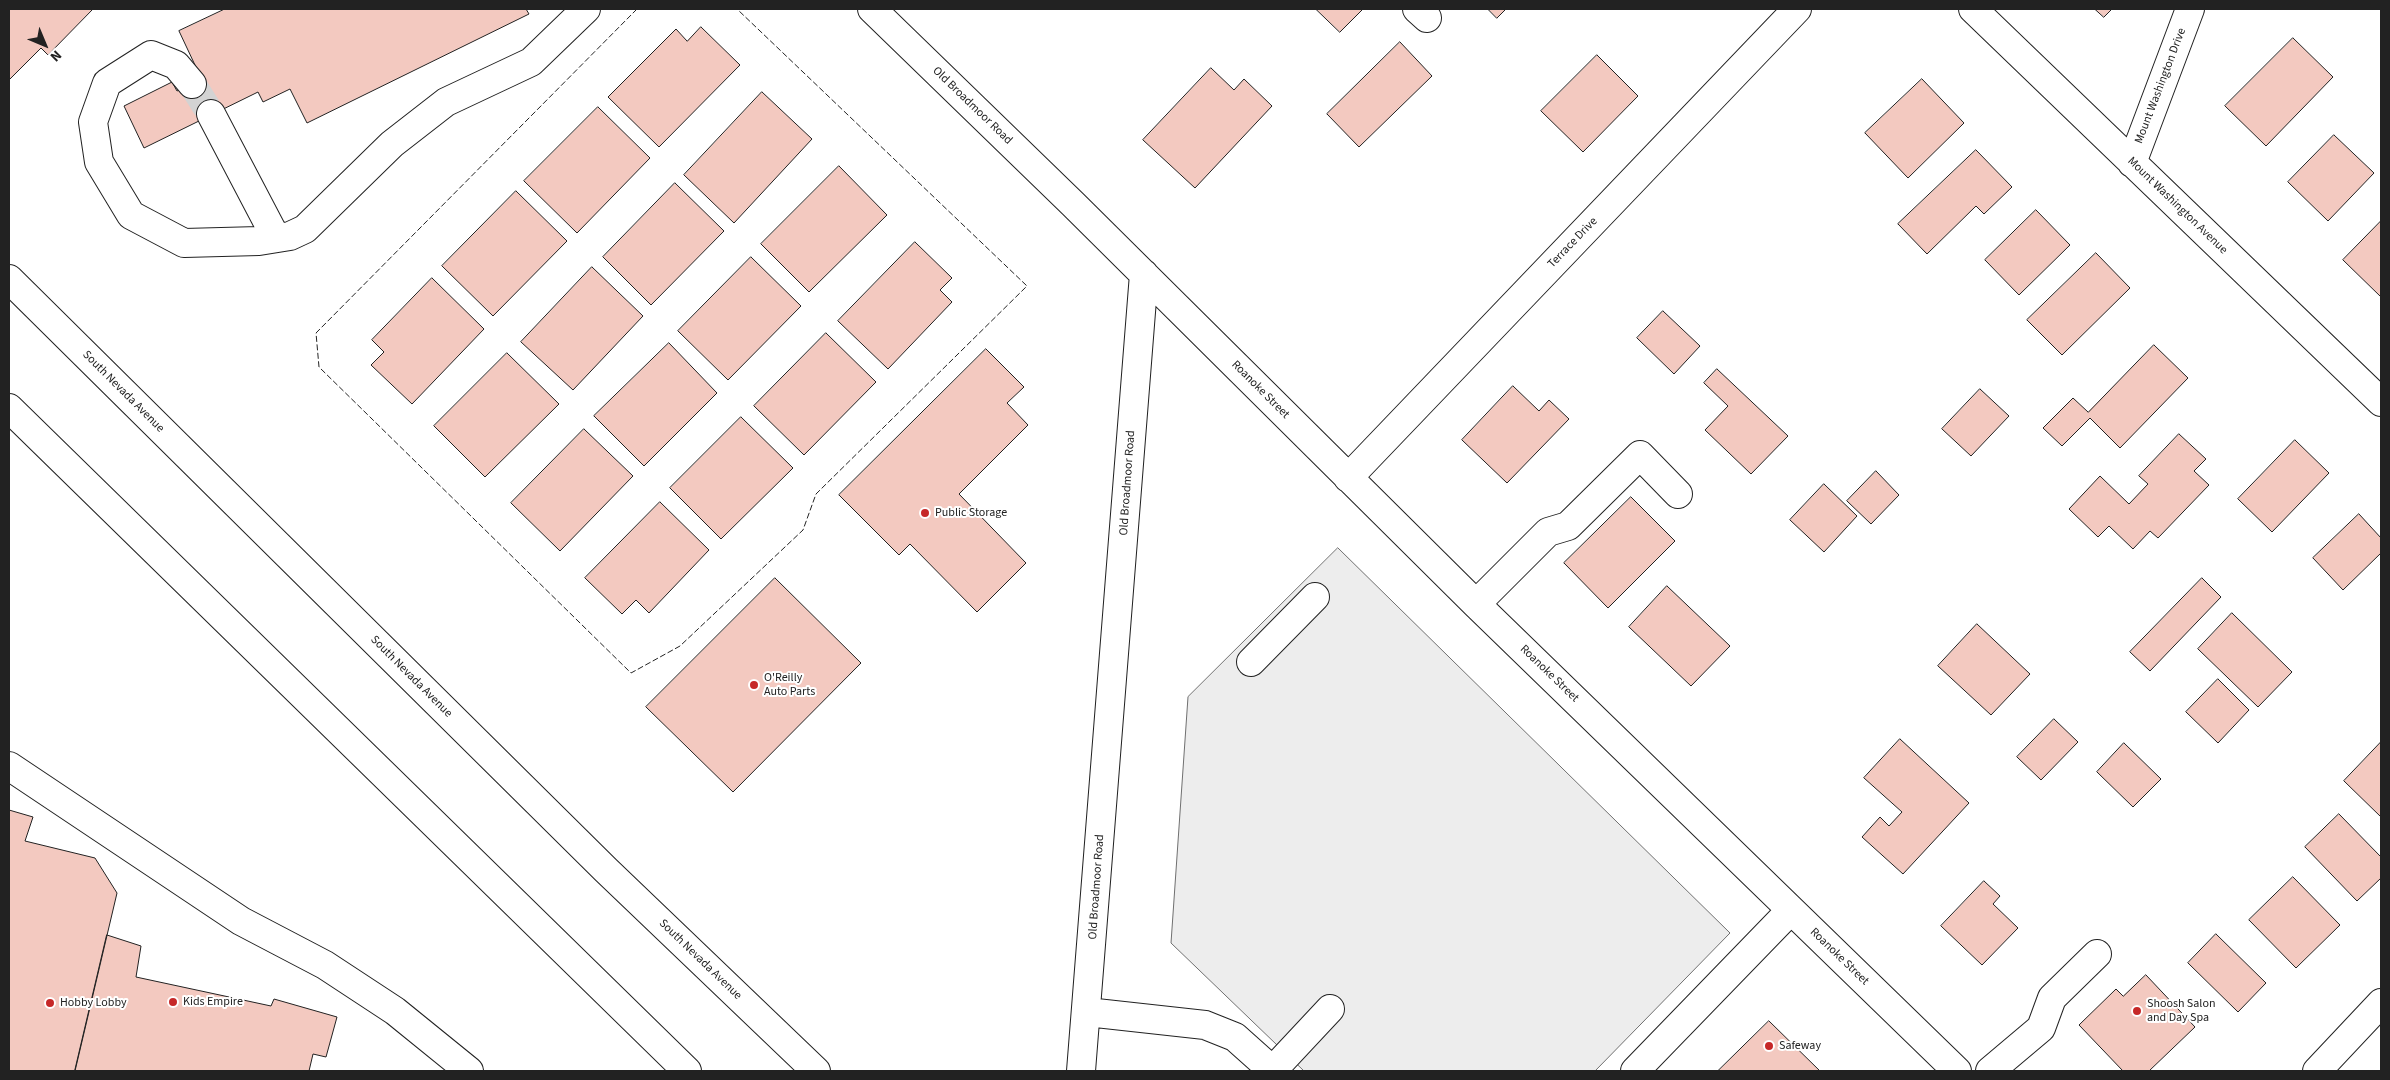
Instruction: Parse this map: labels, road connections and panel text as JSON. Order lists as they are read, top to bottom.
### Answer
{
  "streets": {
    "main road": [
      "Mount Washington Drive",
      "Old Broadmoor Road",
      "Mount Washington Avenue",
      "Terrace Drive",
      "Roanoke Street",
      "South Nevada Avenue"
    ]
  },
  "crossings": [
    ["Mount Washington Drive", "Mount Washington Avenue"],
    ["Old Broadmoor Road", "Roanoke Street"],
    ["Terrace Drive", "Roanoke Street"]
  ],
  "places": [
    "Public Storage",
    "O'Reilly Auto Parts",
    "Kids Empire",
    "Hobby Lobby",
    "Shoosh Salon and Day Spa",
    "Safeway"
  ],
  "north": "bottom right"
}
